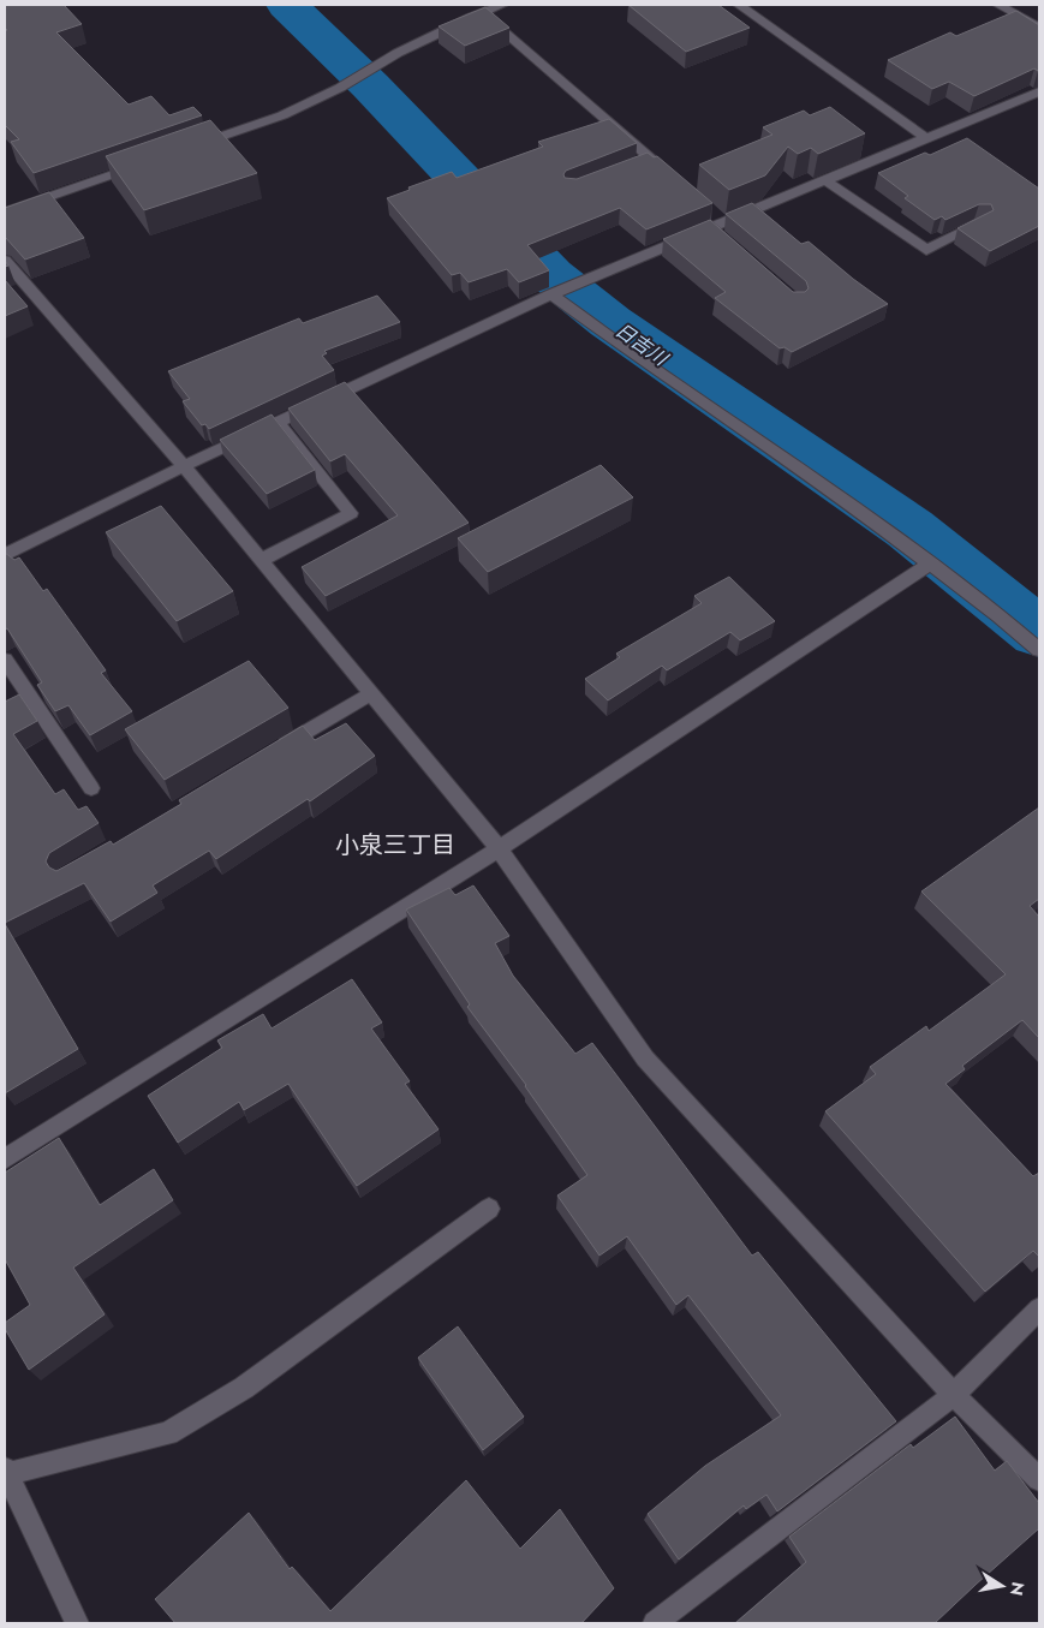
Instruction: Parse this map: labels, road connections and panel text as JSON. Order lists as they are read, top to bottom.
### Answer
{
  "districts": ["小泉三丁目"],
  "water": ["日吉川"],
  "north": "right"
}
